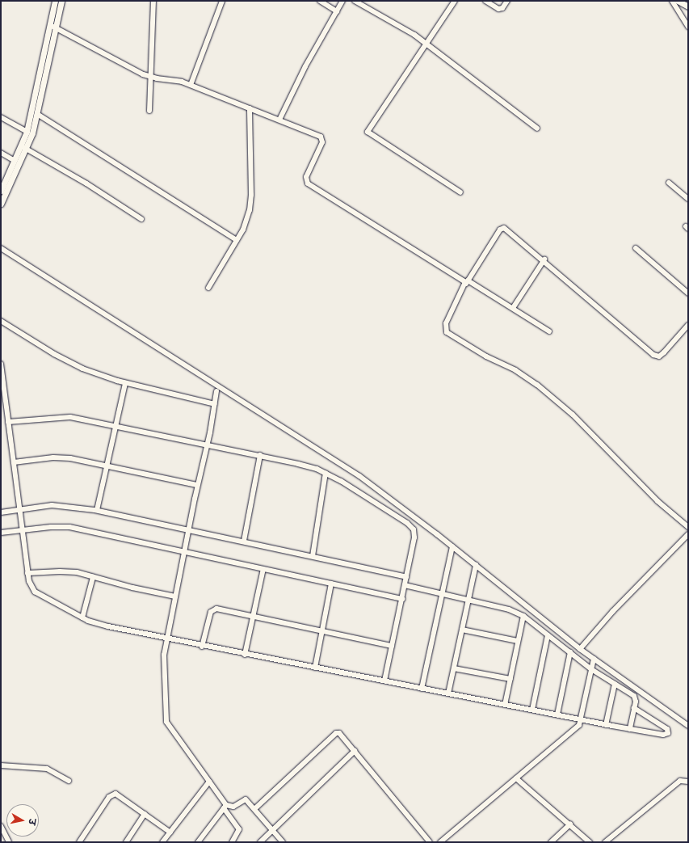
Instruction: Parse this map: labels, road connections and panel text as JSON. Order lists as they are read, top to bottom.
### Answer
{
  "north": "right"
}
